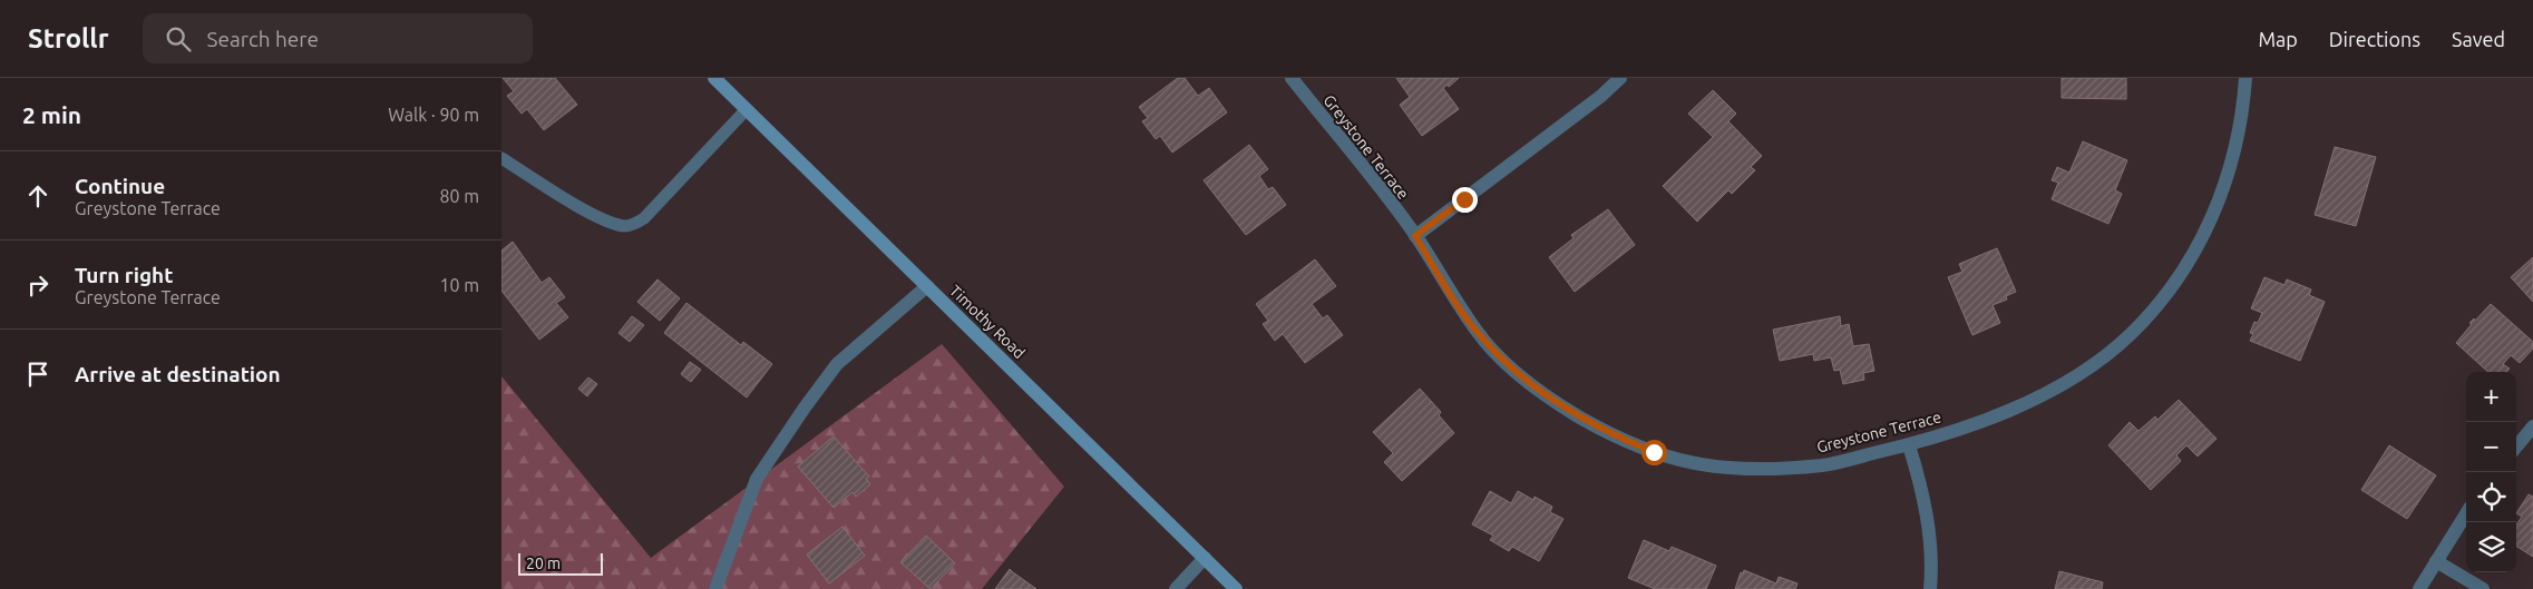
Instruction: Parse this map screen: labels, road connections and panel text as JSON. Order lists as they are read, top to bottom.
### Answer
{
  "streets": {
    "main road": ["Timothy Road"],
    "street": ["Greystone Terrace"]
  },
  "scale_bar": "20 m",
  "page": {
    "header": "Strollr",
    "search": "Search here",
    "nav": ["Map", "Directions", "Saved"],
    "heading": ["2 min", "Walk · 90 m"],
    "list": [
      ["Continue", "Greystone Terrace", "80 m"],
      ["Turn right", "Greystone Terrace", "10 m"],
      "Arrive at destination"
    ],
    "map_buttons": ["+", "−"],
    "scale": "20 m"
  }
}
